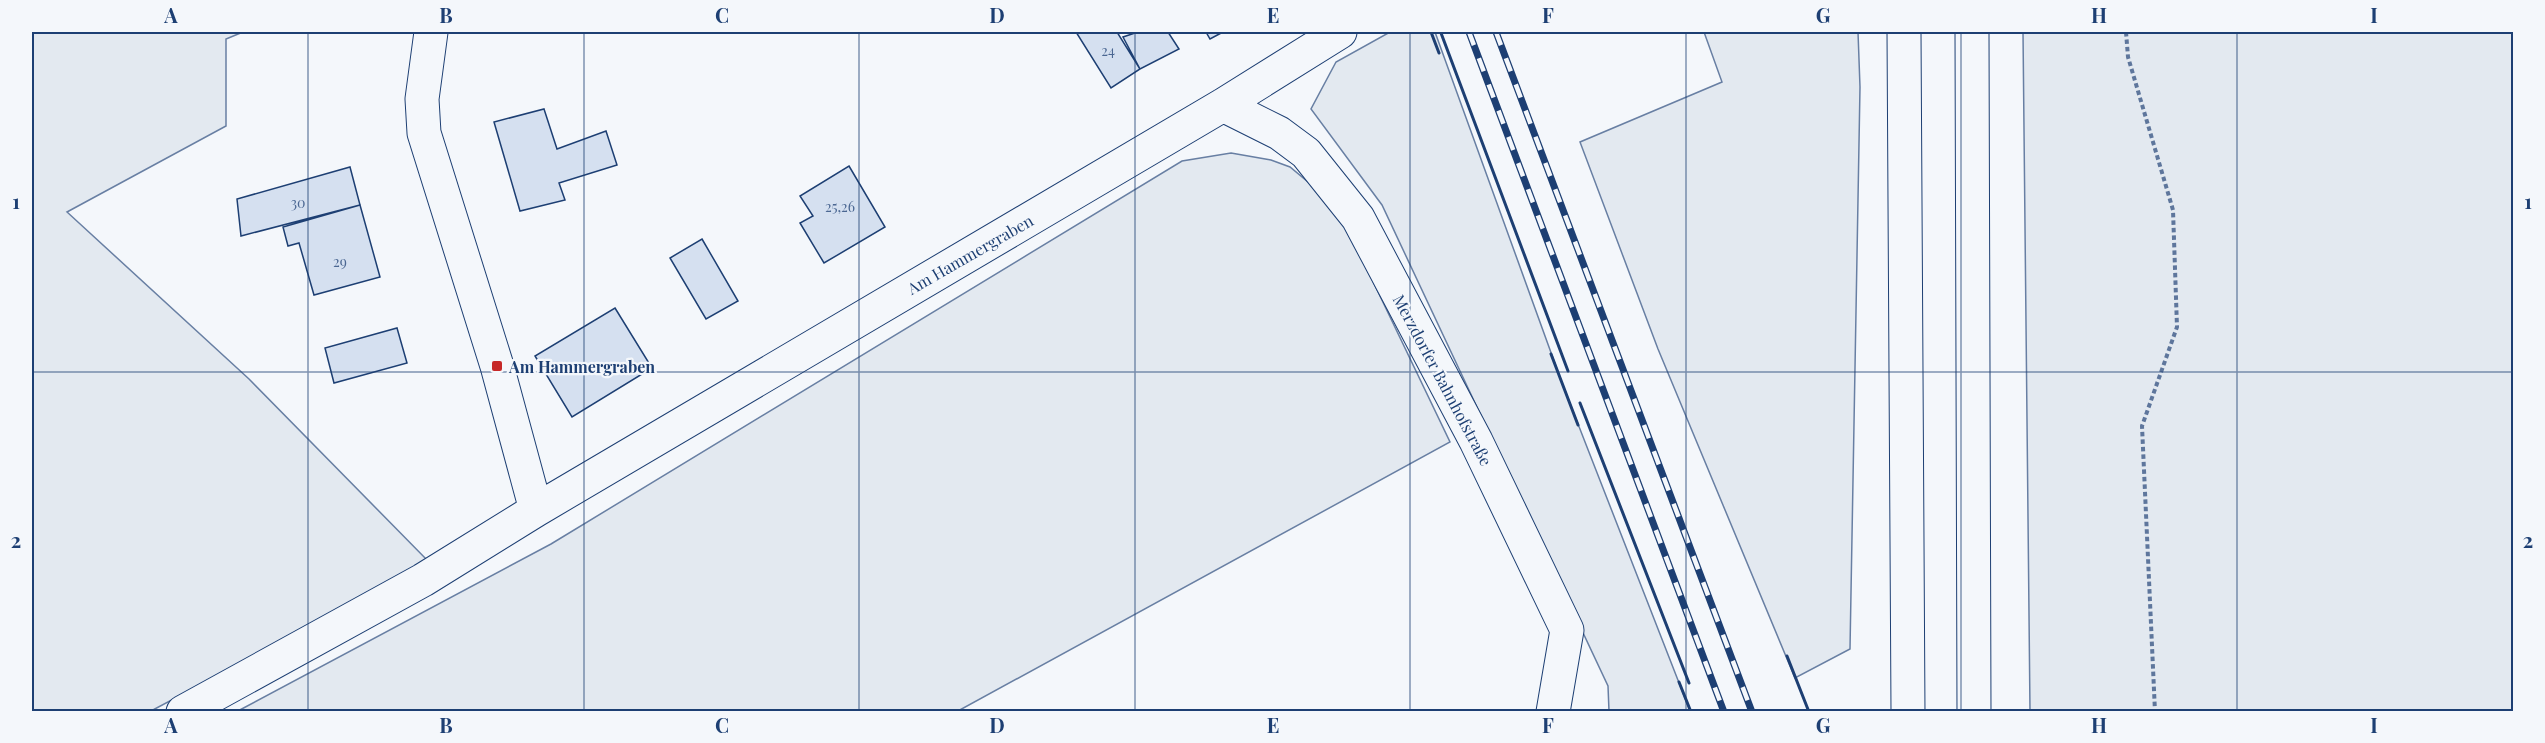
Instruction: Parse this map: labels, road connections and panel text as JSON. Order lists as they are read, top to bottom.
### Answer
{
  "streets": {
    "street": ["Am Hammergraben", "Merzdorfer Bahnhofstraße"]
  },
  "crossings": [
    ["Am Hammergraben", "Merzdorfer Bahnhofstraße"]
  ],
  "places": {
    "transit": ["Am Hammergraben"]
  },
  "house_numbers": [
    "24",
    "30",
    "25,26",
    "29"
  ],
  "grid": {
    "columns": [
      "A",
      "B",
      "C",
      "D",
      "E",
      "F",
      "G",
      "H",
      "I"
    ],
    "rows": ["1", "2"]
  }
}
